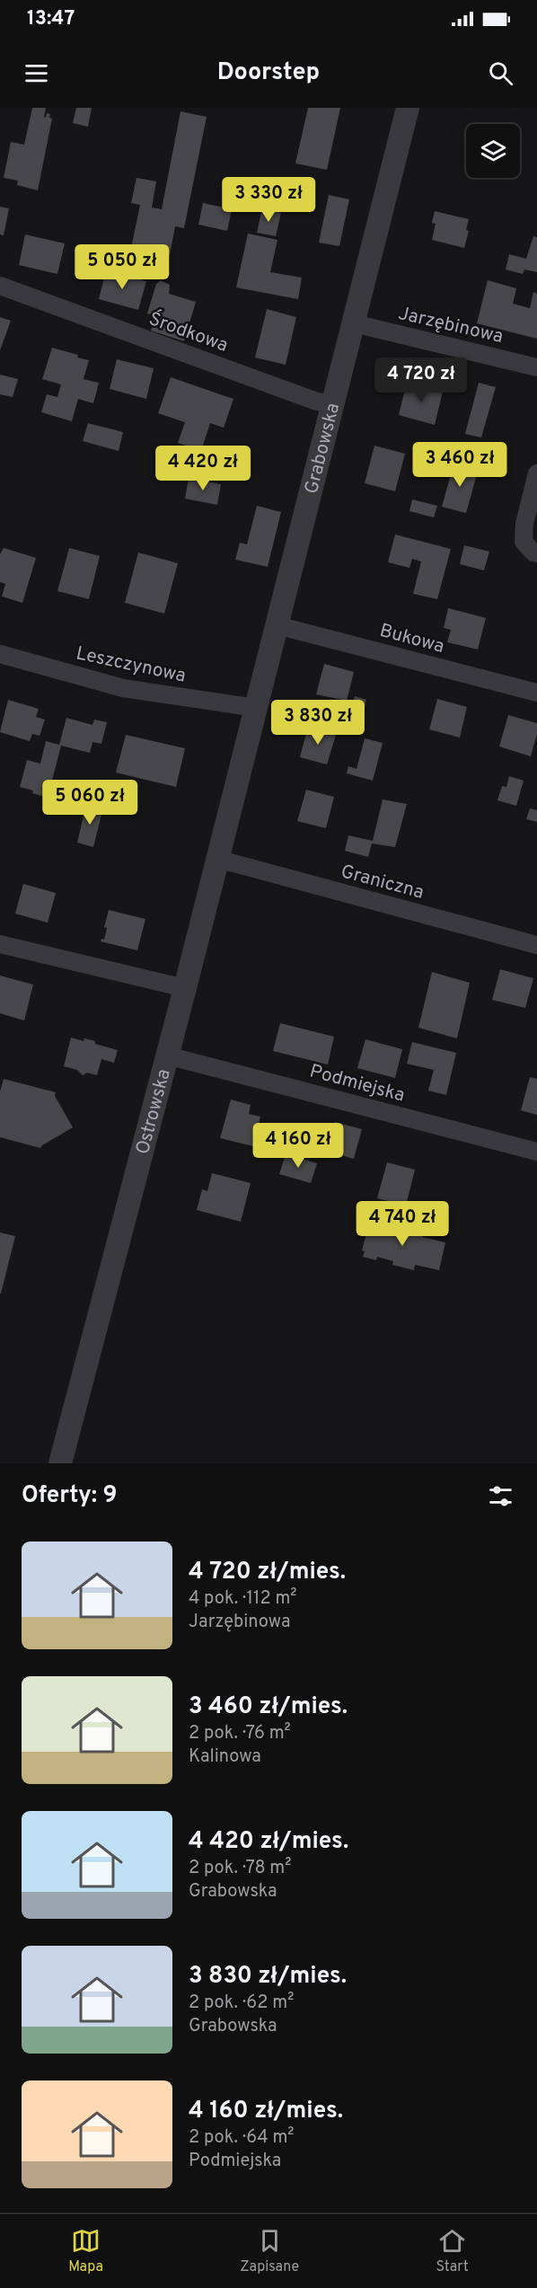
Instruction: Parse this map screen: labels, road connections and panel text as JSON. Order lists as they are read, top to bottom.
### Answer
{
  "streets": {
    "street": [
      "Jarzębinowa",
      "Środkowa",
      "Grabowska",
      "Bukowa",
      "Leszczynowa",
      "Graniczna",
      "Podmiejska",
      "Ostrowska"
    ]
  },
  "crossings": [
    ["Jarzębinowa", "Grabowska"],
    ["Środkowa", "Grabowska"],
    ["Grabowska", "Bukowa"],
    ["Grabowska", "Leszczynowa"],
    ["Grabowska", "Ostrowska"],
    ["Graniczna", "Ostrowska"],
    ["Podmiejska", "Ostrowska"]
  ],
  "page": {
    "status": "13:47",
    "header": "Doorstep",
    "price": [
      "3 330 zł",
      "5 050 zł",
      "4 720 zł",
      "3 460 zł",
      "4 420 zł",
      "3 830 zł",
      "5 060 zł",
      "4 160 zł",
      "4 740 zł"
    ],
    "heading": "Oferty: 9",
    "list": [
      {
        "name": "4 720 zł/mies.",
        "note": "4 pok. · 112 m² · Jarzębinowa"
      },
      {
        "name": "3 460 zł/mies.",
        "note": "2 pok. · 76 m² · Kalinowa"
      },
      {
        "name": "4 420 zł/mies.",
        "note": "2 pok. · 78 m² · Grabowska"
      },
      {
        "name": "3 830 zł/mies.",
        "note": "2 pok. · 62 m² · Grabowska"
      },
      {
        "name": "4 160 zł/mies.",
        "note": "2 pok. · 64 m² · Podmiejska"
      }
    ],
    "tabs": ["Mapa", "Zapisane", "Start"]
  }
}
